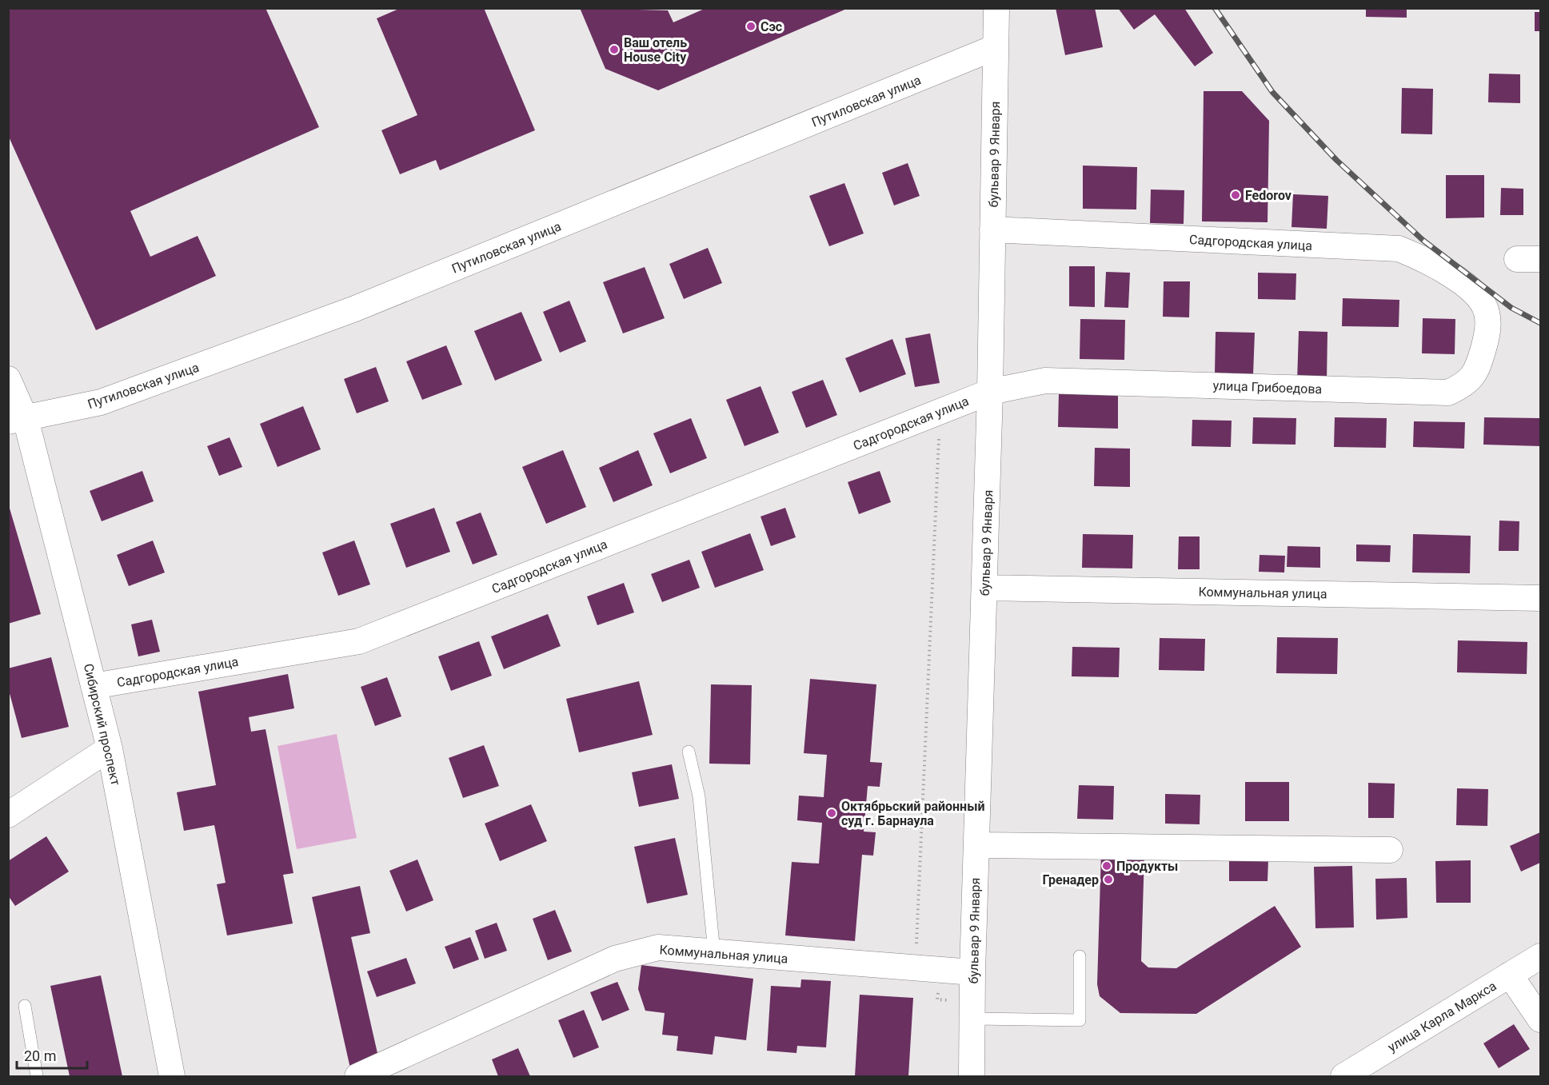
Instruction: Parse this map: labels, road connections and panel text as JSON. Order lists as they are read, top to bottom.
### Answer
{
  "streets": {
    "street": [
      "Путиловская улица",
      "бульвар 9 Января",
      "Садгородская улица",
      "улица Грибоедова",
      "Коммунальная улица",
      "Сибирский проспект",
      "улица Карла Маркса"
    ]
  },
  "crossings": [
    ["Путиловская улица", "бульвар 9 Января"],
    ["Путиловская улица", "Сибирский проспект"],
    ["бульвар 9 Января", "Садгородская улица"],
    ["бульвар 9 Января", "улица Грибоедова"],
    ["бульвар 9 Января", "Коммунальная улица"],
    ["Садгородская улица", "улица Грибоедова"],
    ["Садгородская улица", "Сибирский проспект"]
  ],
  "places": [
    "Сэс",
    "Ваш отель House City",
    "Fedorov",
    "Октябрьский районный суд г. Барнаула",
    "Продукты",
    "Гренадер"
  ],
  "scale_bar": "20 m"
}
